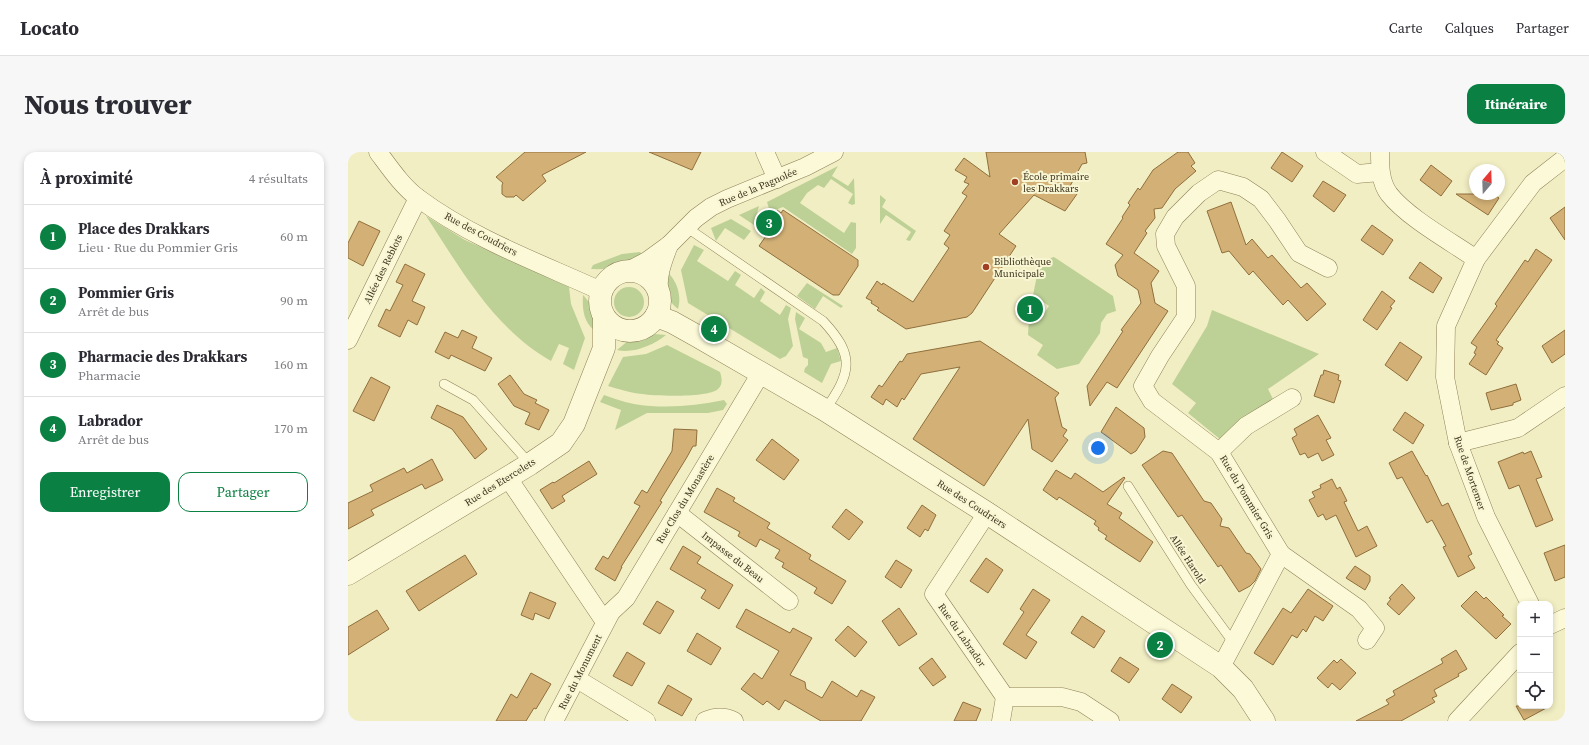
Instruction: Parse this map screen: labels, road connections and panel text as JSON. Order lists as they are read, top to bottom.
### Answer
{
  "streets": {
    "street": [
      "Rue de la Pagnolée",
      "Rue des Coudriers",
      "Allée des Reblots",
      "Rue de Mortemer",
      "Rue des Etercelets",
      "Rue du Pommier Gris",
      "Rue Clos du Monastère",
      "Impasse du Beau",
      "Rue du Labrador",
      "Rue du Monument"
    ],
    "lane": ["Allée Harold"]
  },
  "crossings": [
    ["Rue de la Pagnolée", "Rue des Coudriers"],
    ["Rue de la Pagnolée", "Rue des Etercelets"],
    ["Rue des Coudriers", "Allée des Reblots"],
    ["Rue des Coudriers", "Rue des Etercelets"],
    ["Rue des Coudriers", "Rue Clos du Monastère"],
    ["Rue des Coudriers", "Rue du Labrador"],
    ["Rue Clos du Monastère", "Impasse du Beau"],
    ["Rue Clos du Monastère", "Rue du Monument"]
  ],
  "places": ["École primaire les Drakkars", "Bibliothèque Municipale"],
  "north": "top",
  "page": {
    "header": "Locato",
    "nav": ["Carte", "Calques", "Partager"],
    "buttons": [
      "Itinéraire",
      ["Enregistrer", "Partager"]
    ],
    "title": "Nous trouver",
    "heading": ["À proximité", "4 résultats"],
    "list": [
      {
        "mark": "1",
        "name": "Place des Drakkars",
        "note": "Lieu · Rue du Pommier Gris",
        "value": "60 m"
      },
      {
        "mark": "2",
        "name": "Pommier Gris",
        "note": "Arrêt de bus",
        "value": "90 m"
      },
      {
        "mark": "3",
        "name": "Pharmacie des Drakkars",
        "note": "Pharmacie",
        "value": "160 m"
      },
      {
        "mark": "4",
        "name": "Labrador",
        "note": "Arrêt de bus",
        "value": "170 m"
      }
    ],
    "pins": [
      "3",
      "1",
      "4",
      "2"
    ],
    "map_buttons": ["+", "−"]
  }
}
